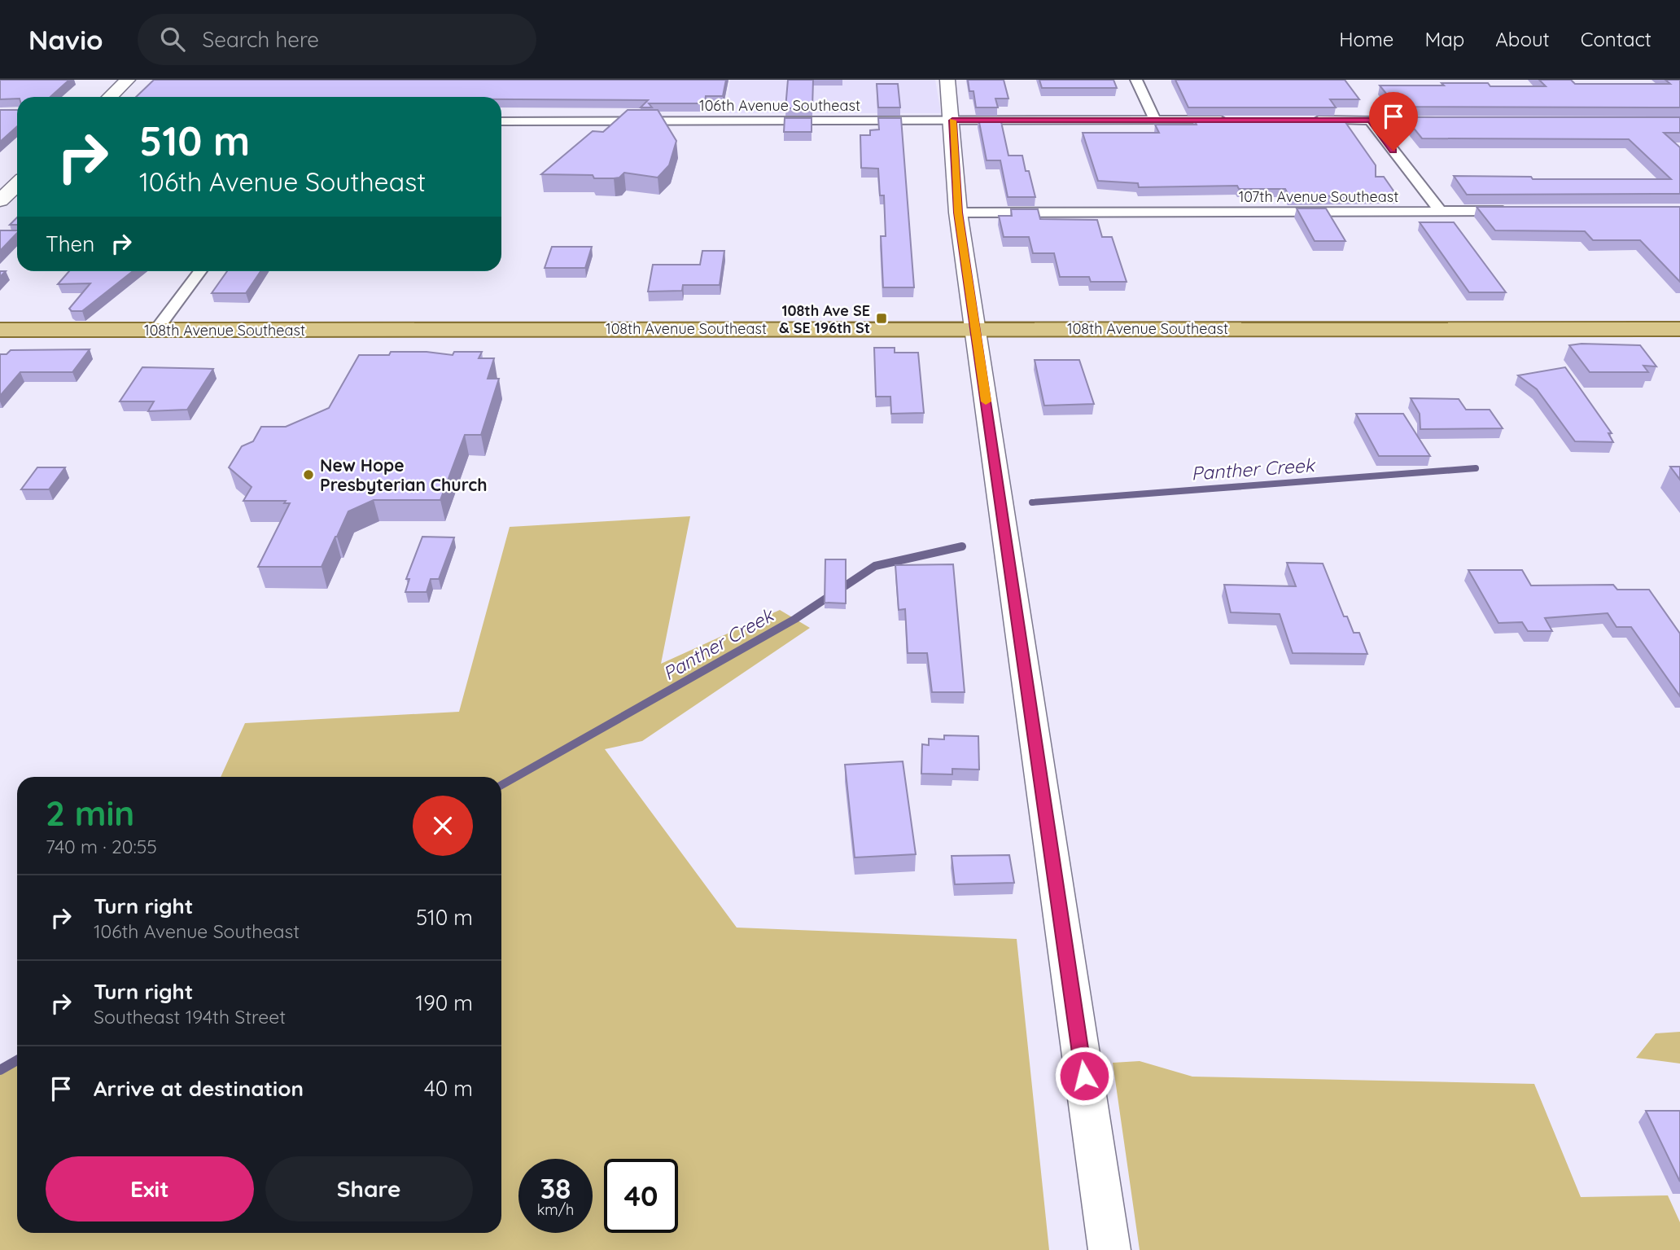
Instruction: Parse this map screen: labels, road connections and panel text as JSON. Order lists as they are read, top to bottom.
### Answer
{
  "streets": {
    "main road": ["108th Avenue Southeast"],
    "street": ["106th Avenue Southeast", "107th Avenue Southeast"]
  },
  "water": ["Panther Creek"],
  "places": {
    "transit": ["108th Ave SE & SE 196th St"],
    "other": ["New Hope Presbyterian Church"]
  },
  "page": {
    "header": "Navio",
    "search": "Search here",
    "nav": [
      "Home",
      "Map",
      "About",
      "Contact"
    ],
    "turn": ["510 m", "106th Avenue Southeast"],
    "then": "Then",
    "heading": ["2 min", "740 m · 20:55"],
    "list": [
      {
        "name": "Turn right",
        "note": "106th Avenue Southeast",
        "value": "510 m"
      },
      {
        "name": "Turn right",
        "note": "Southeast 194th Street",
        "value": "190 m"
      },
      {
        "name": "Arrive at destination",
        "value": "40 m"
      }
    ],
    "buttons": ["Exit", "Share"],
    "speed": "38 km/h",
    "limit": "40"
  }
}
